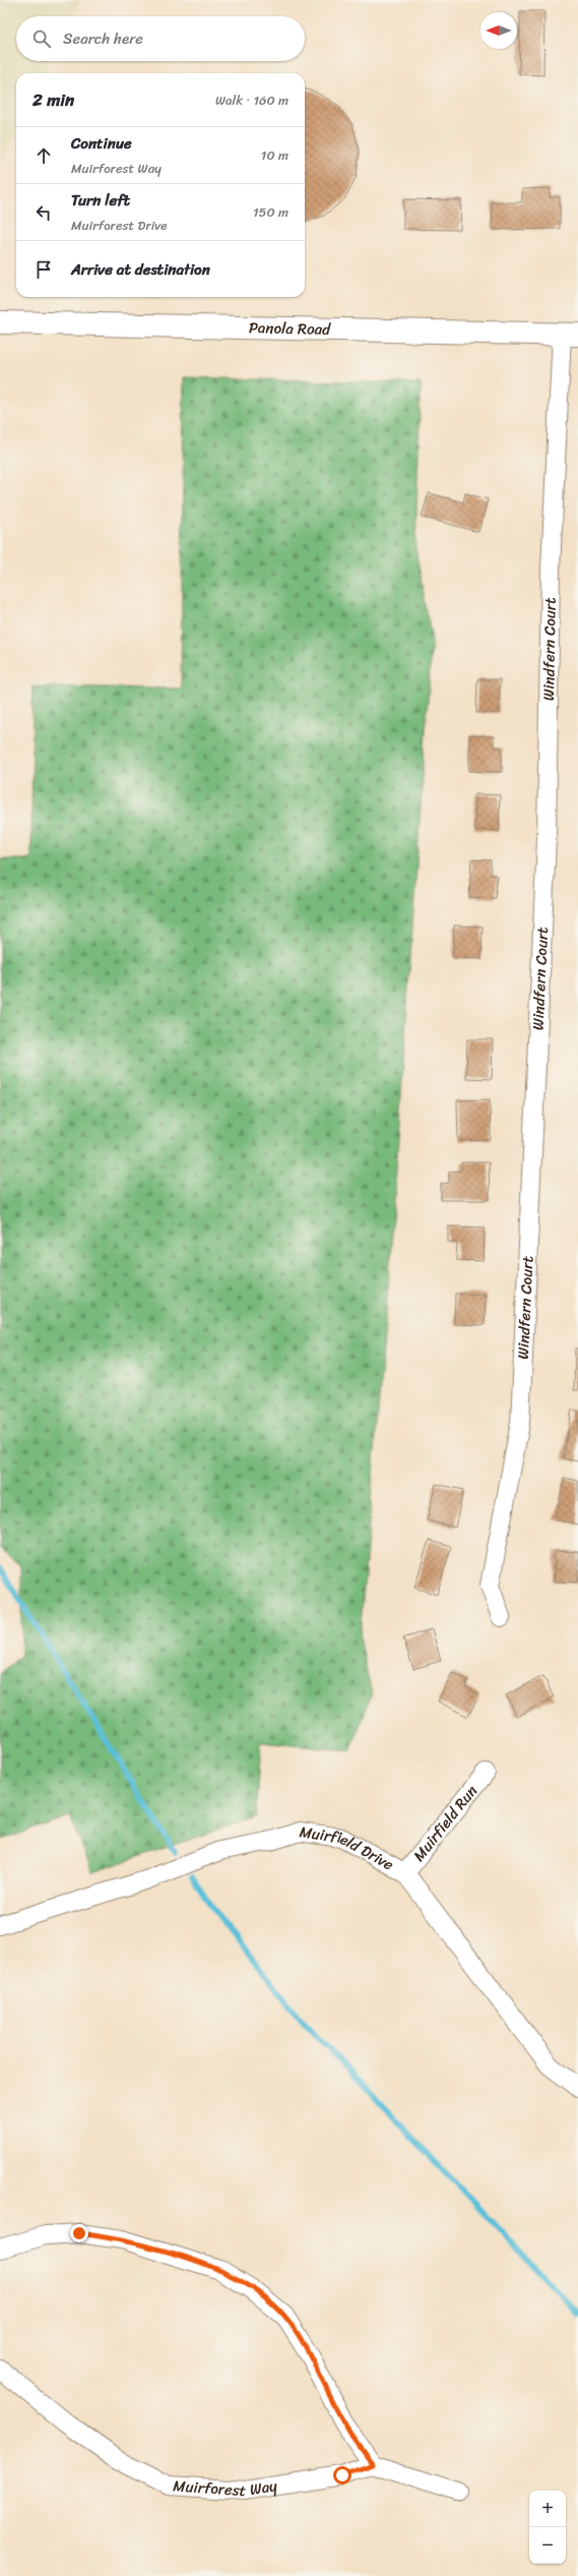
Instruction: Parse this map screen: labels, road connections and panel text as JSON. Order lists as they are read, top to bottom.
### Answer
{
  "streets": {
    "main road": ["Panola Road"],
    "street": [
      "Windfern Court",
      "Muirfield Run",
      "Muirfield Drive",
      "Muirforest Way"
    ]
  },
  "crossings": [
    ["Panola Road", "Windfern Court"],
    ["Muirfield Run", "Muirfield Drive"]
  ],
  "north": "left",
  "page": {
    "search": "Search here",
    "heading": ["2 min", "Walk · 160 m"],
    "list": [
      ["Continue", "Muirforest Way", "10 m"],
      ["Turn left", "Muirforest Drive", "150 m"],
      "Arrive at destination"
    ],
    "map_buttons": ["+", "−"]
  }
}
